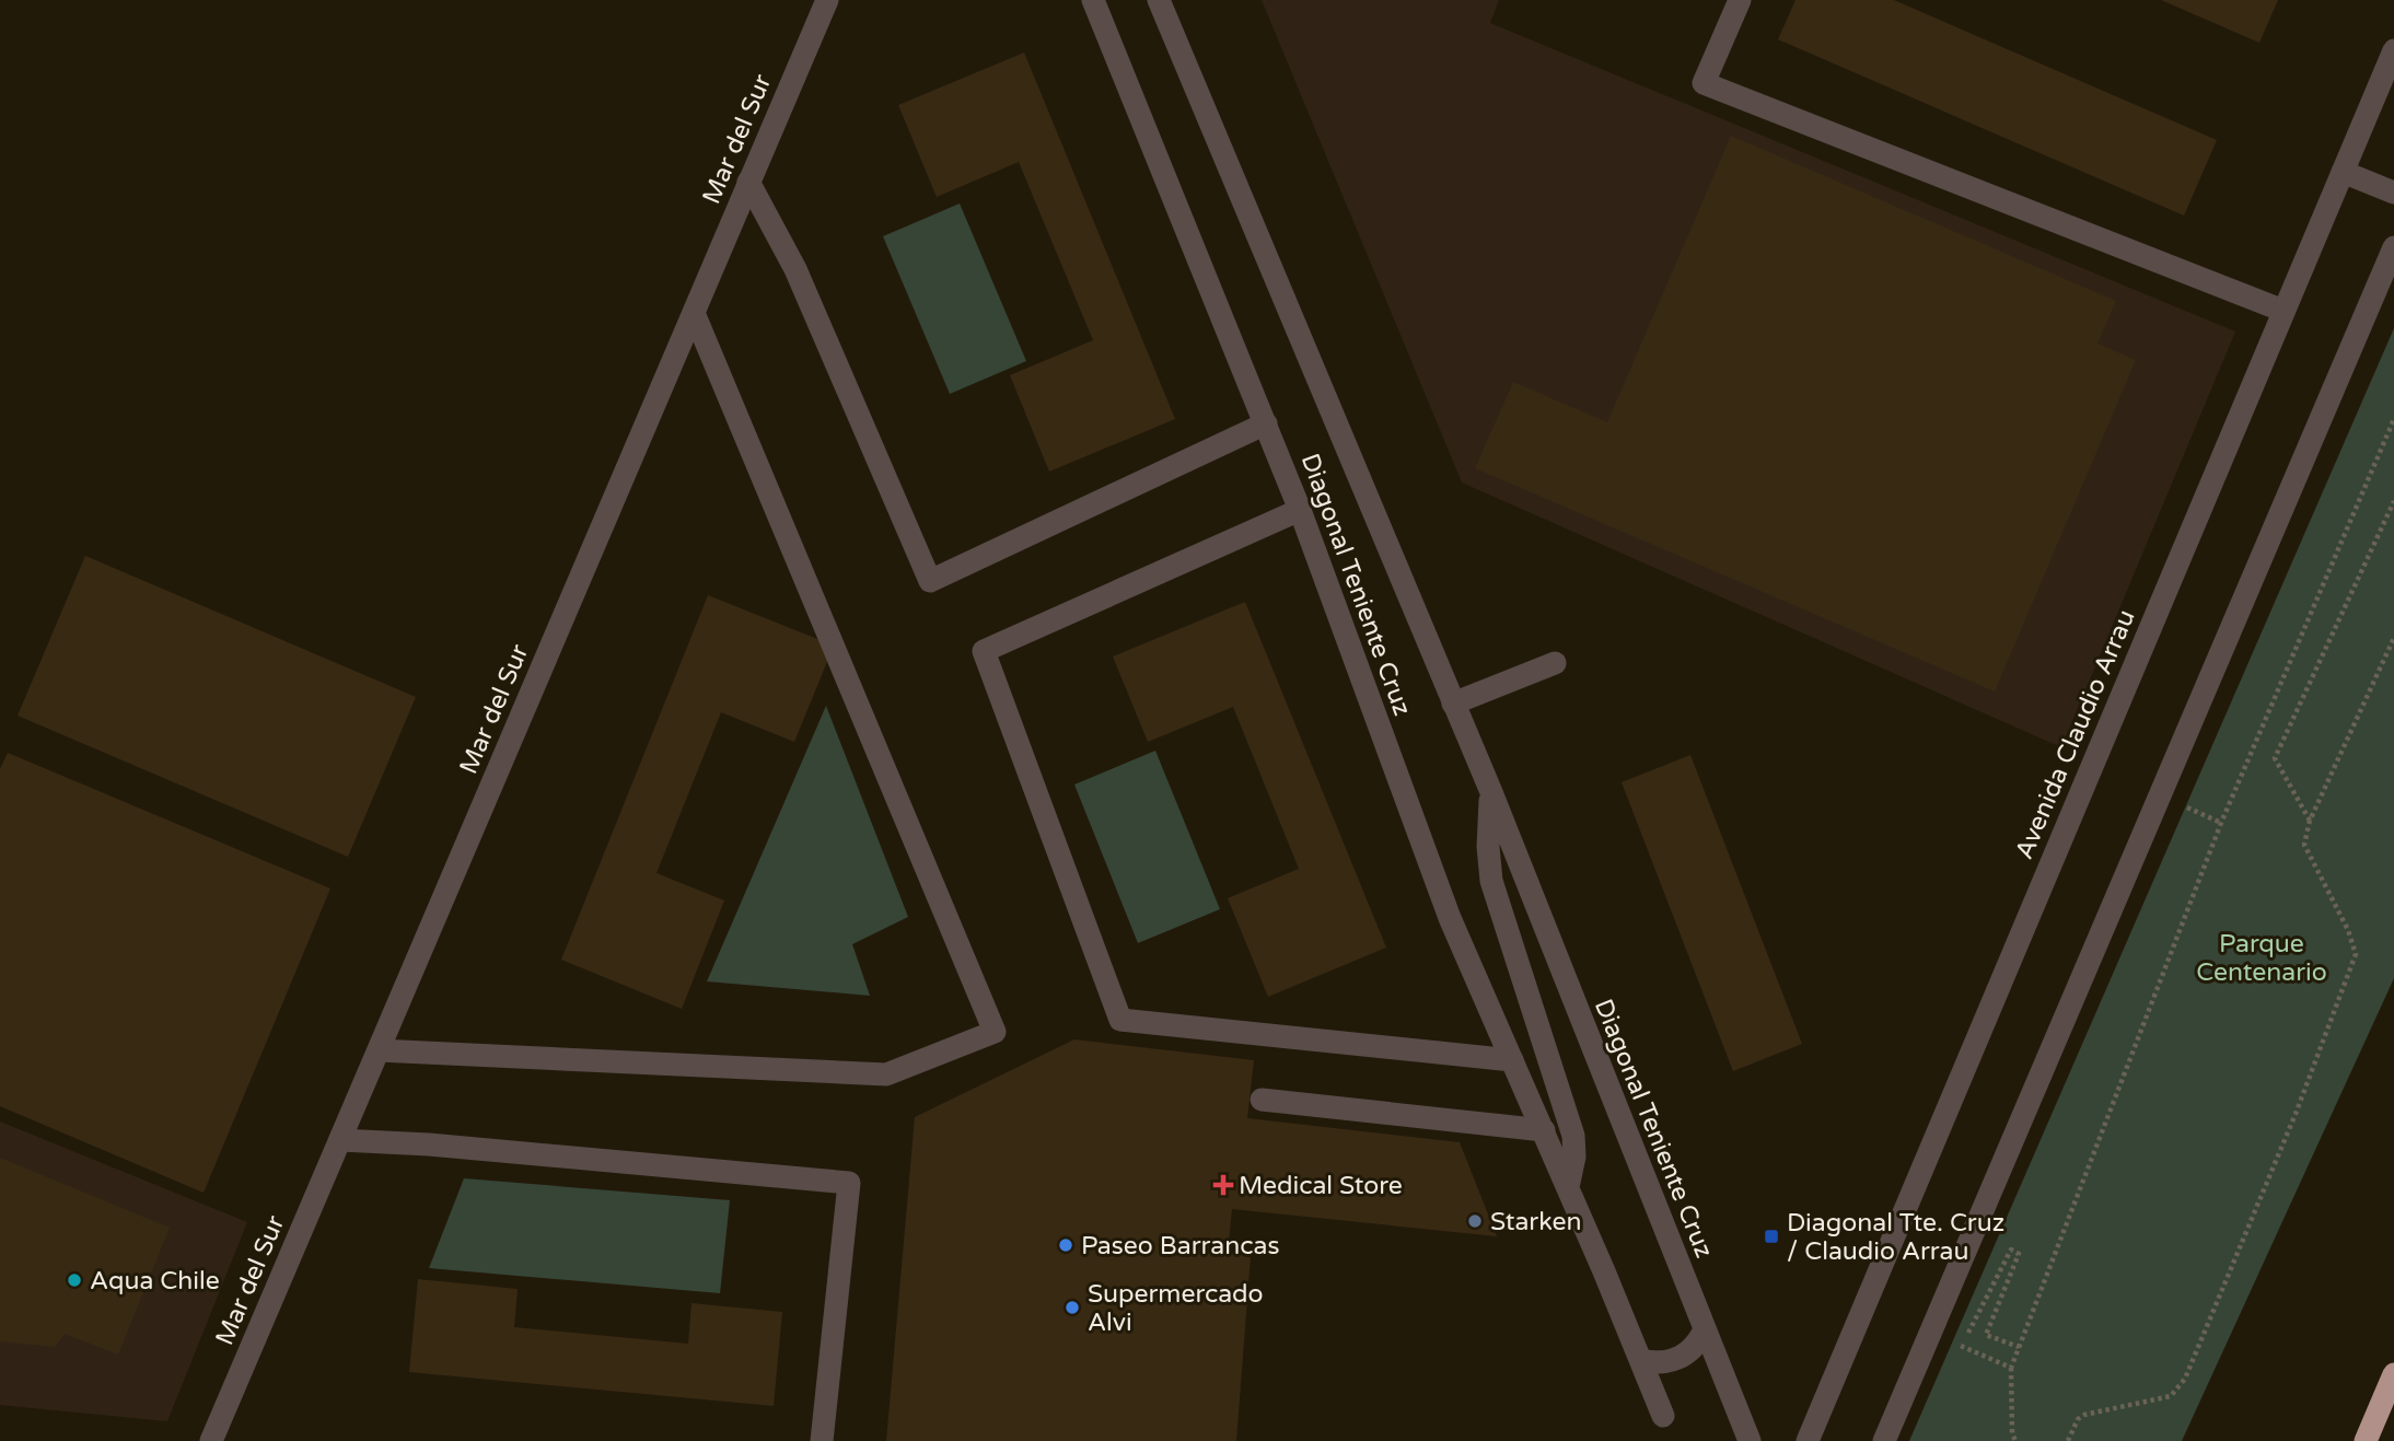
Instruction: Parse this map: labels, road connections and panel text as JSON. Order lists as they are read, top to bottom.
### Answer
{
  "streets": {
    "street": ["Mar del Sur", "Diagonal Teniente Cruz", "Avenida Claudio Arrau"]
  },
  "parks": ["Parque Centenario"],
  "places": {
    "health": ["Medical Store"],
    "other": [
      "Starken",
      "Paseo Barrancas",
      "Aqua Chile",
      "Supermercado Alvi"
    ],
    "transit": ["Diagonal Tte. Cruz / Claudio Arrau"]
  }
}
